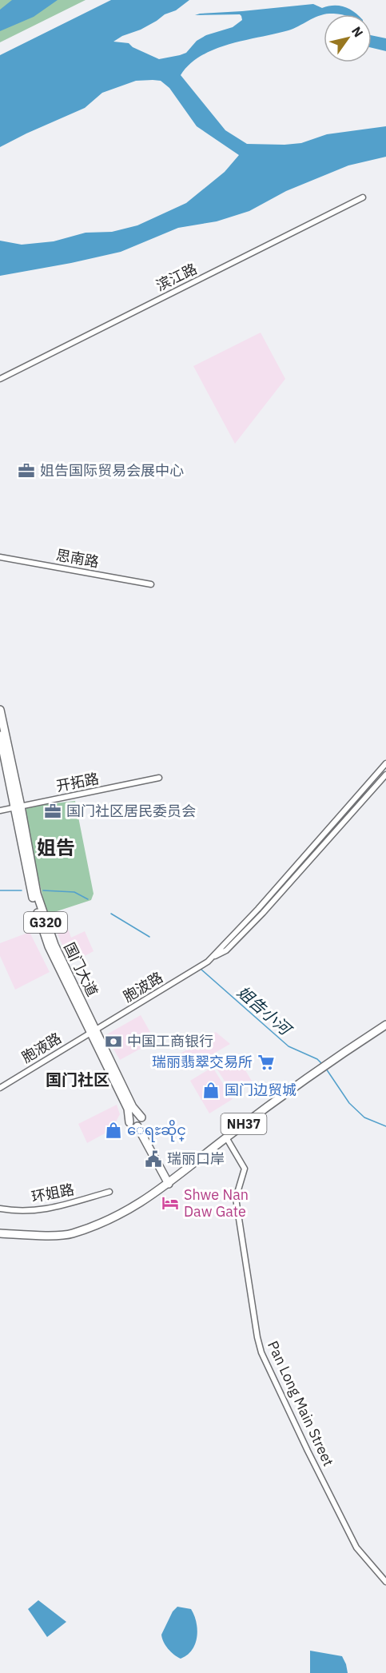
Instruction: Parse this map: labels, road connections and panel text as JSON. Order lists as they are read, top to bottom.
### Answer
{
  "streets": {
    "highway": ["G320", "国门大道", "NH37"],
    "street": [
      "滨江路",
      "思南路",
      "开拓路",
      "胞波路",
      "胞液路",
      "环姐路",
      "Pan Long Main Street"
    ]
  },
  "crossings": [
    ["开拓路", "国门大道"],
    ["国门大道", "胞波路"],
    ["国门大道", "胞液路"],
    ["胞波路", "胞液路"],
    ["NH37", "Pan Long Main Street"]
  ],
  "districts": ["姐告", "国门社区"],
  "water": ["姐告小河"],
  "places": {
    "office": ["姐告国际贸易会展中心", "国门社区居民委员会"],
    "bank": ["中国工商银行"],
    "supermarket": ["瑞丽翡翠交易所"],
    "shop": ["国门边贸城", "ေရႊဆိုင္"],
    "public building": ["瑞丽口岸"],
    "hotel": ["Shwe Nan Daw Gate"]
  },
  "north": "top right"
}
